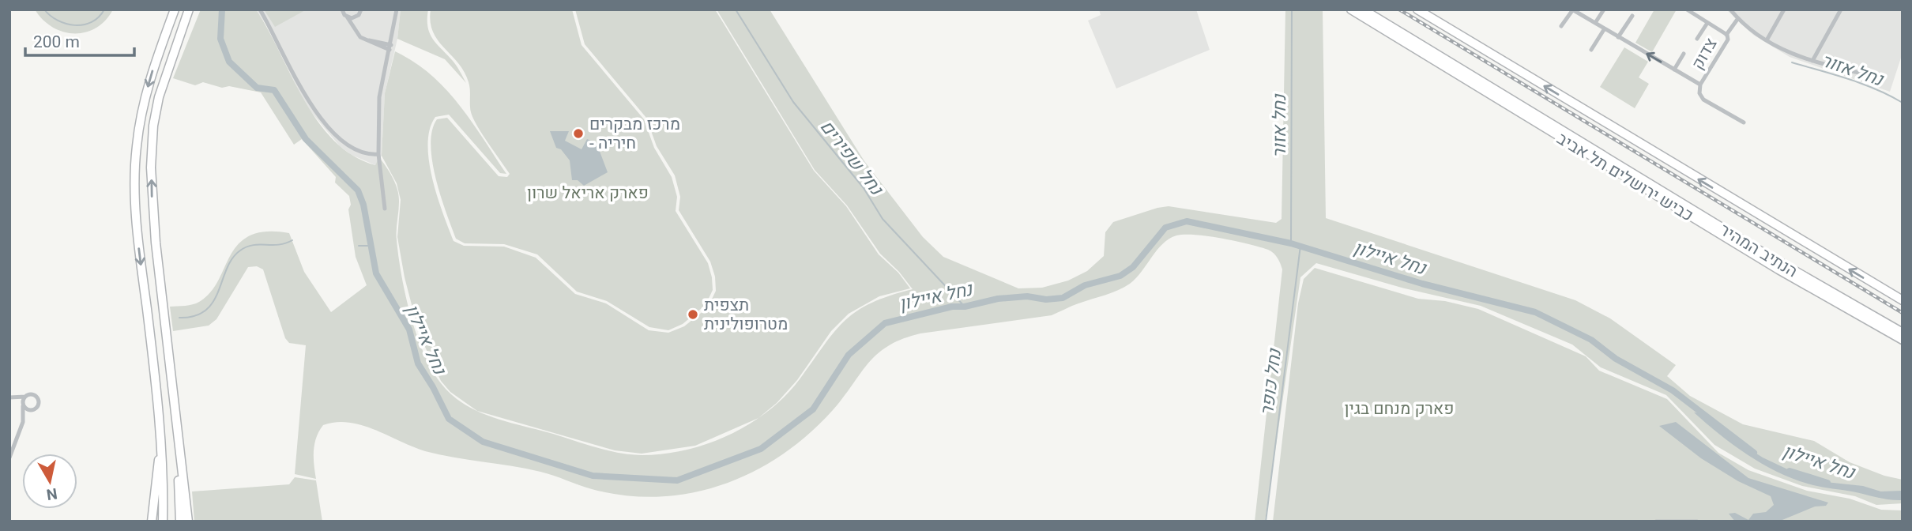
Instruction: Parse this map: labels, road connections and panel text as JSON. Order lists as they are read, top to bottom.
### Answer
{
  "streets": {
    "highway": ["כביש ירושלים תל אביב", "הנתיב המהיר"],
    "street": ["צדוק"]
  },
  "water": [
    "נחל אזור",
    "נחל שפירים",
    "נחל איילון",
    "נחל כופר"
  ],
  "parks": ["פארק אריאל שרון", "פארק מנחם בגין"],
  "places": ["מרכז מבקרים - חיריה", "תצפית מטרופולינית"],
  "scale_bar": "200 m",
  "north": "bottom"
}
